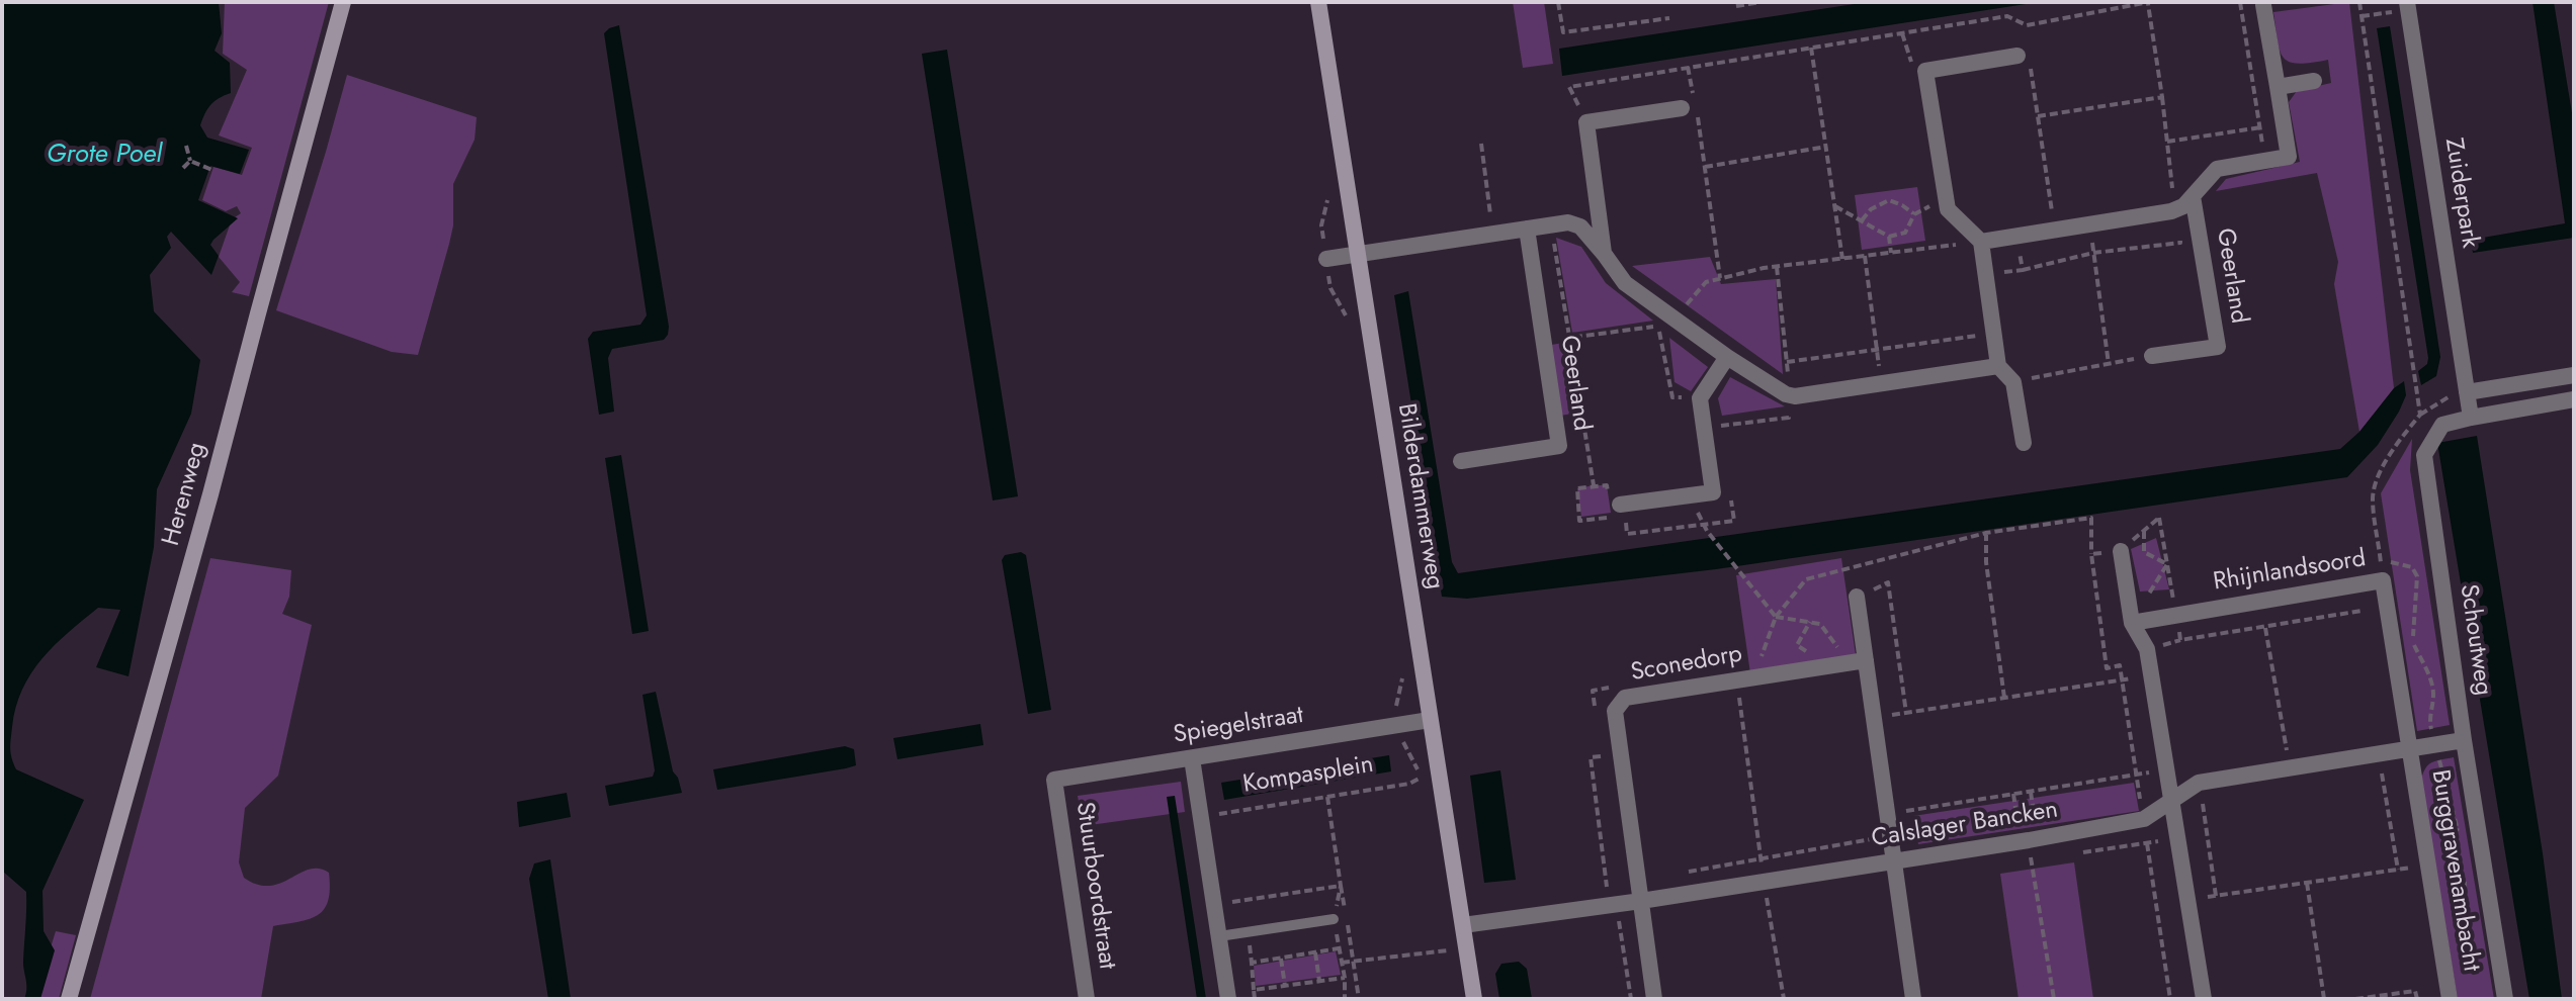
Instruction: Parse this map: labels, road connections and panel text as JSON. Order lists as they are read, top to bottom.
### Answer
{
  "streets": {
    "street": [
      "Zuiderpark",
      "Geerland",
      "Herenweg",
      "Bilderdammerweg",
      "Rhijnlandsoord",
      "Schoutweg",
      "Sconedorp",
      "Spiegelstraat",
      "Calslager Bancken",
      "Burggravenambacht",
      "Stuurboordstraat"
    ],
    "path": ["Kompasplein"]
  },
  "crossings": [
    ["Zuiderpark", "Schoutweg"],
    ["Bilderdammerweg", "Spiegelstraat"],
    ["Bilderdammerweg", "Calslager Bancken"],
    ["Rhijnlandsoord", "Calslager Bancken"],
    ["Rhijnlandsoord", "Burggravenambacht"],
    ["Schoutweg", "Calslager Bancken"],
    ["Sconedorp", "Calslager Bancken"],
    ["Spiegelstraat", "Stuurboordstraat"],
    ["Calslager Bancken", "Burggravenambacht"]
  ],
  "water": ["Grote Poel"]
}
